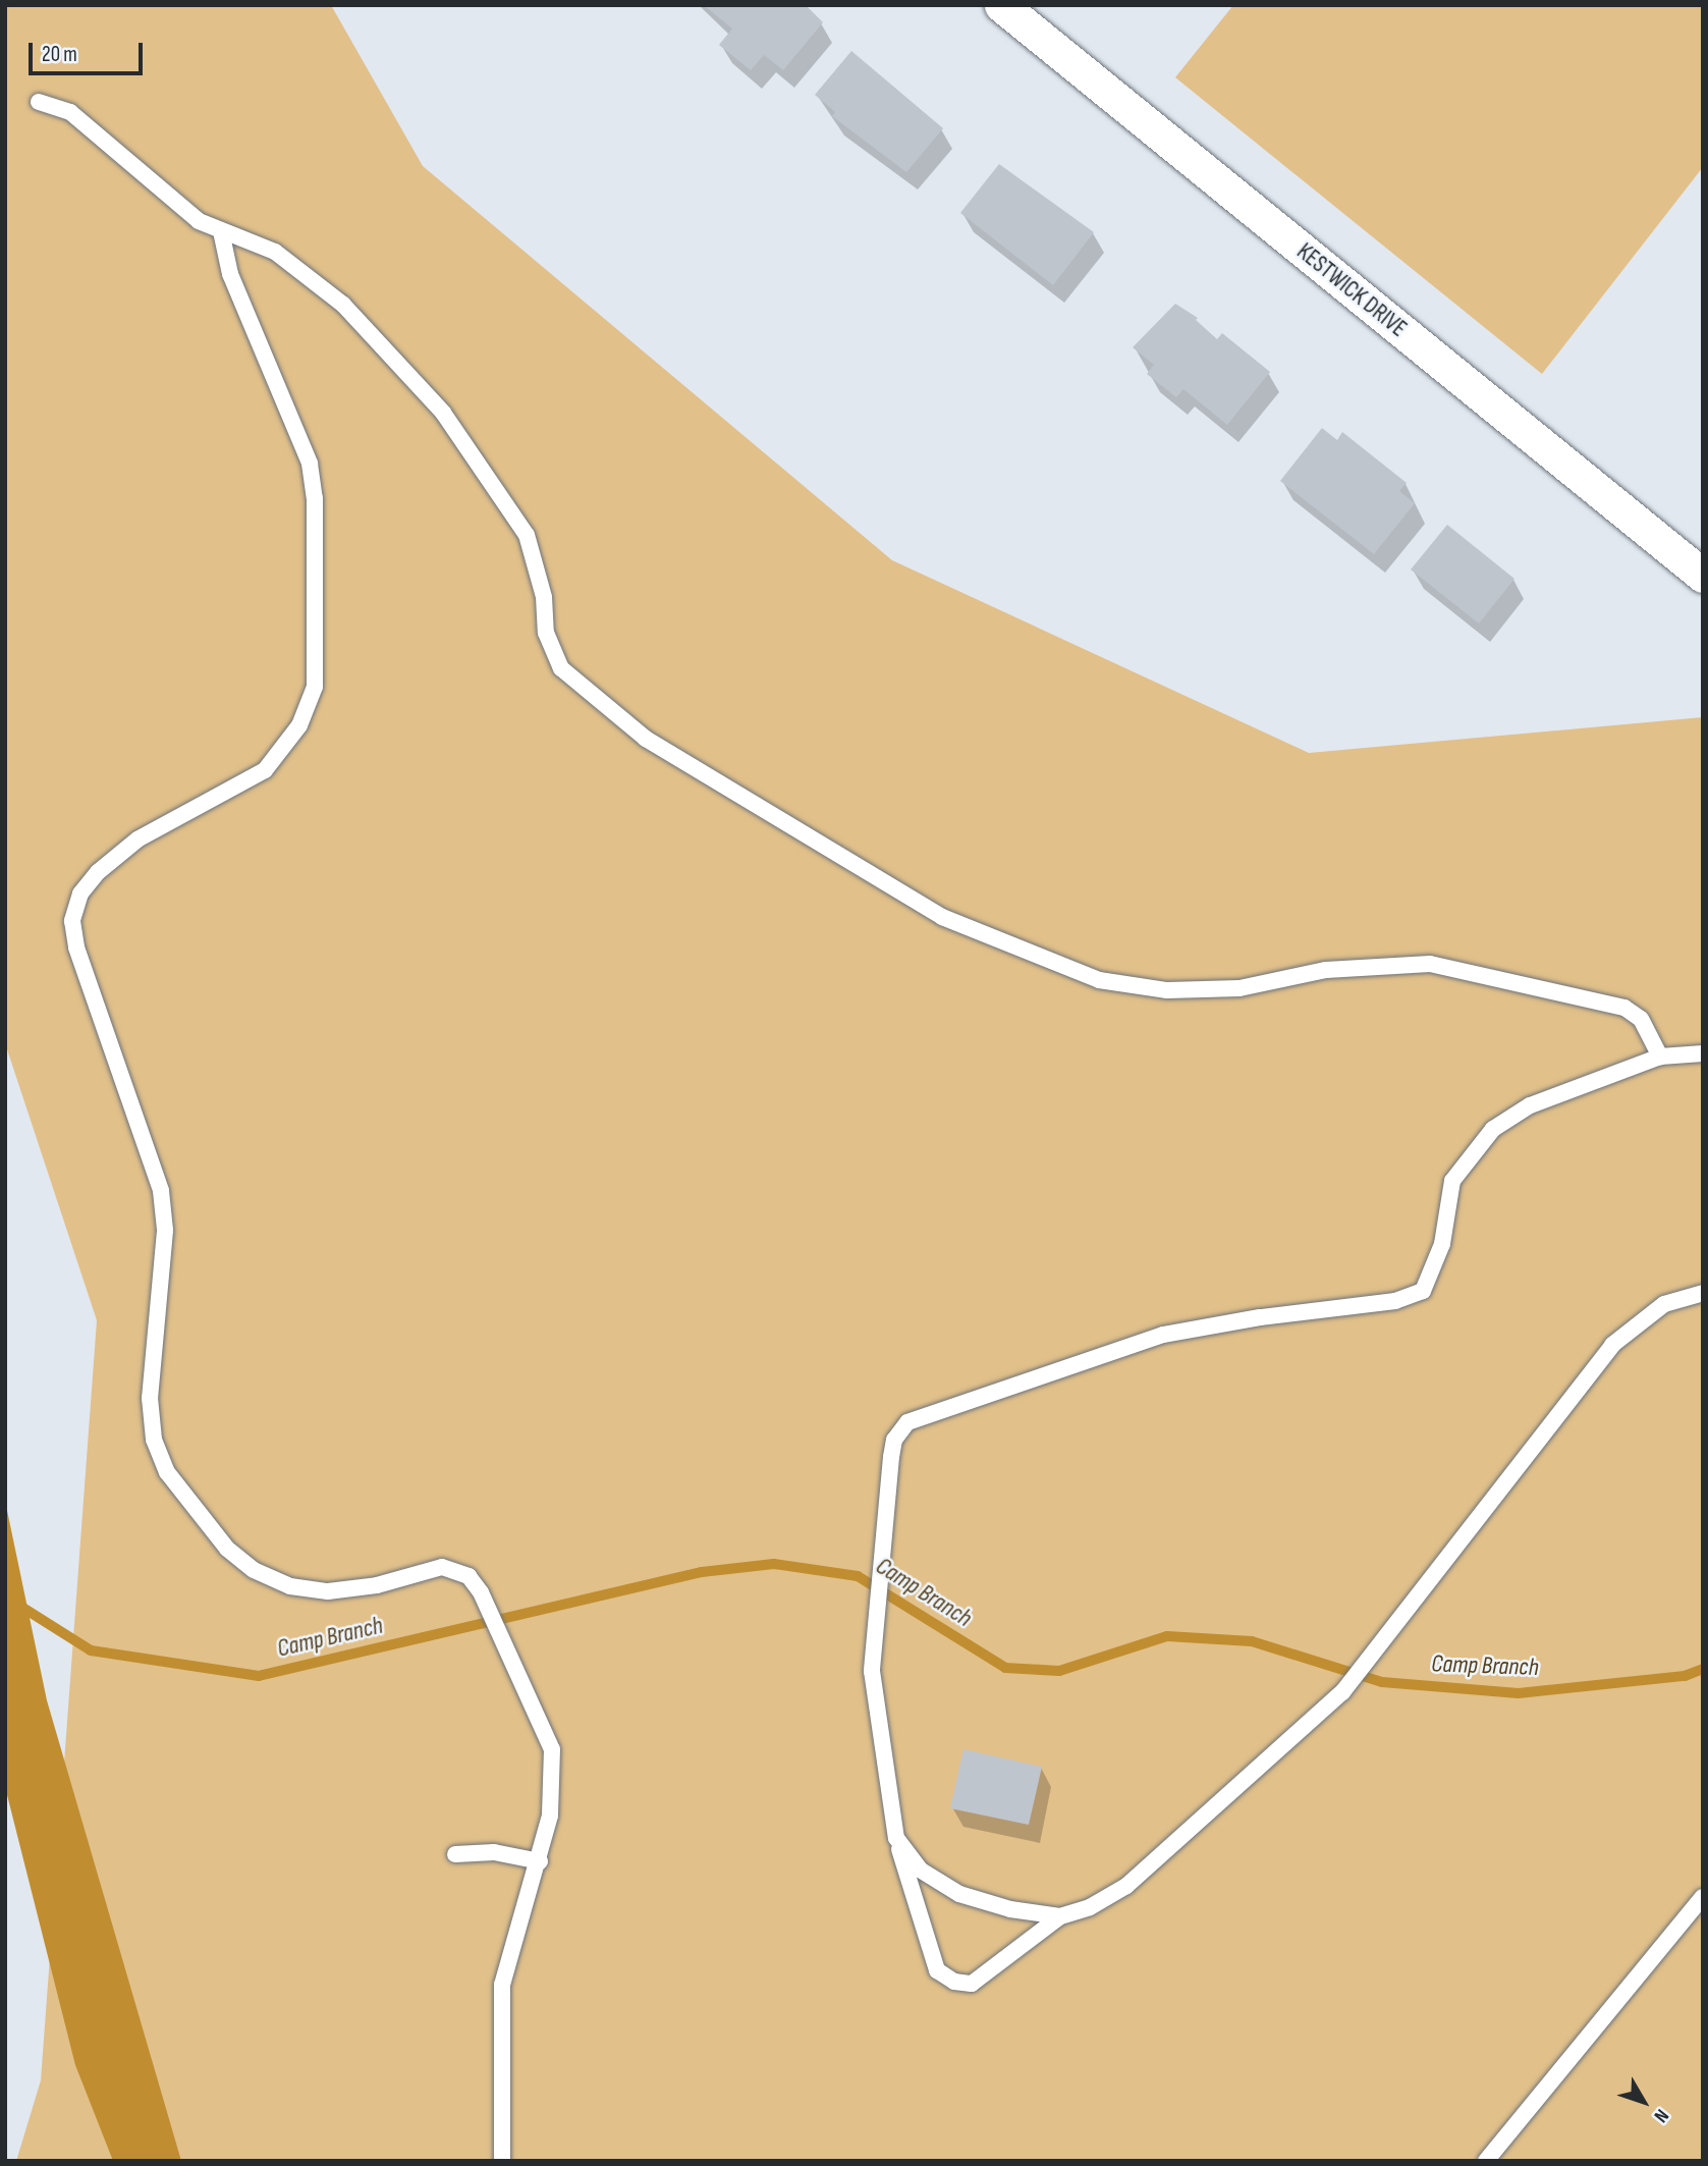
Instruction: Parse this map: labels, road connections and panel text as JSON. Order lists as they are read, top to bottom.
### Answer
{
  "streets": {
    "street": ["KESTWICK DRIVE"]
  },
  "water": ["Camp Branch"],
  "scale_bar": "20 m",
  "north": "bottom right"
}
